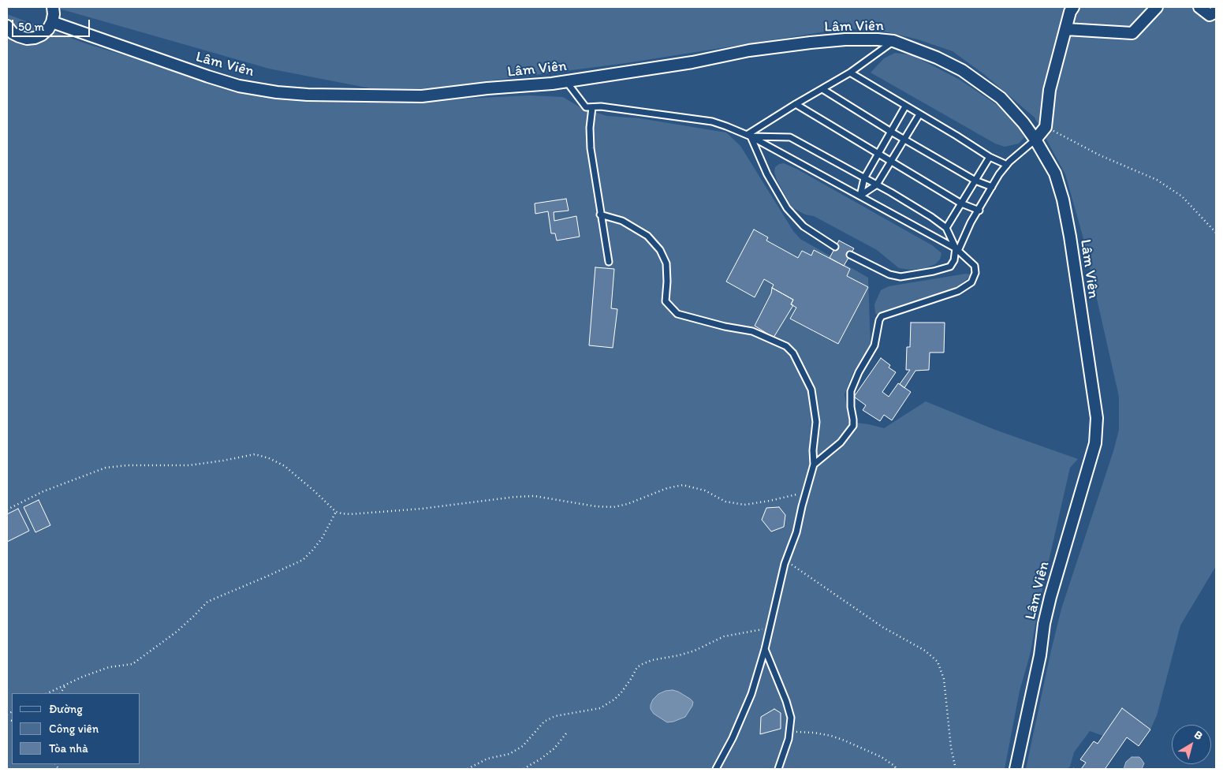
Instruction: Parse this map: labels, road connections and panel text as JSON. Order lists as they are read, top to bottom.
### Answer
{
  "streets": {
    "street": ["Lâm Viên"]
  },
  "legend": ["Đường", "Công viên", "Tòa nhà"],
  "scale_bar": "50 m",
  "north": "top right"
}
